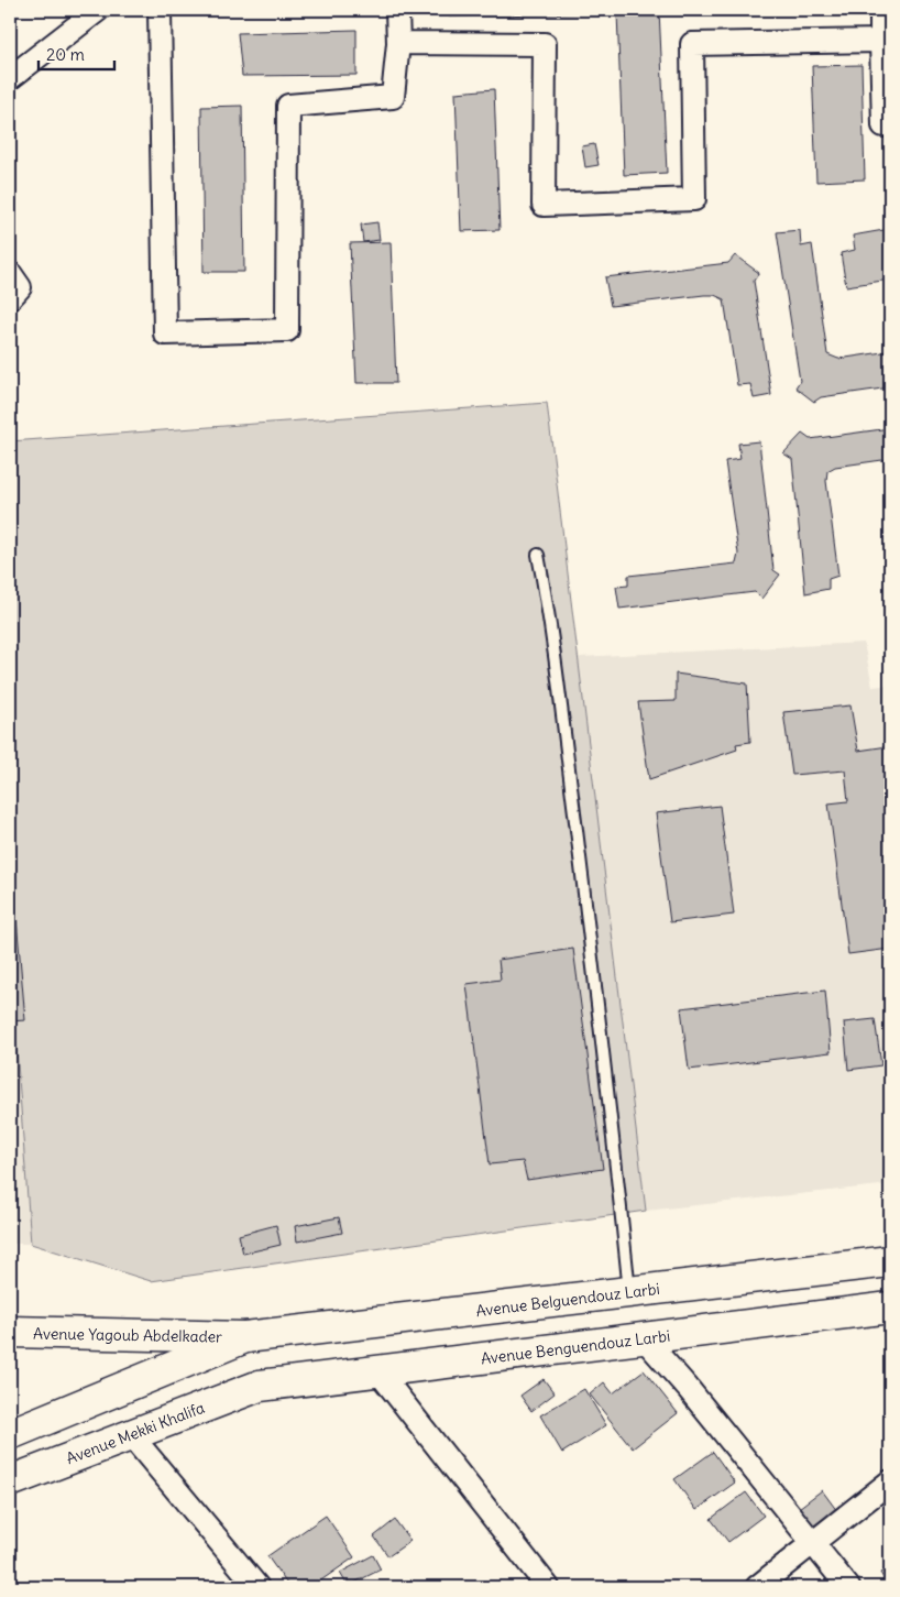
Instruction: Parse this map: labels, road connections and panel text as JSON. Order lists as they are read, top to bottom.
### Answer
{
  "streets": {
    "main road": [
      "Avenue Belguendouz Larbi",
      "Avenue Yagoub Abdelkader",
      "Avenue Benguendouz Larbi",
      "Avenue Mekki Khalifa"
    ]
  },
  "crossings": [
    ["Avenue Belguendouz Larbi", "Avenue Yagoub Abdelkader"],
    ["Avenue Benguendouz Larbi", "Avenue Mekki Khalifa"]
  ],
  "scale_bar": "20 m"
}
